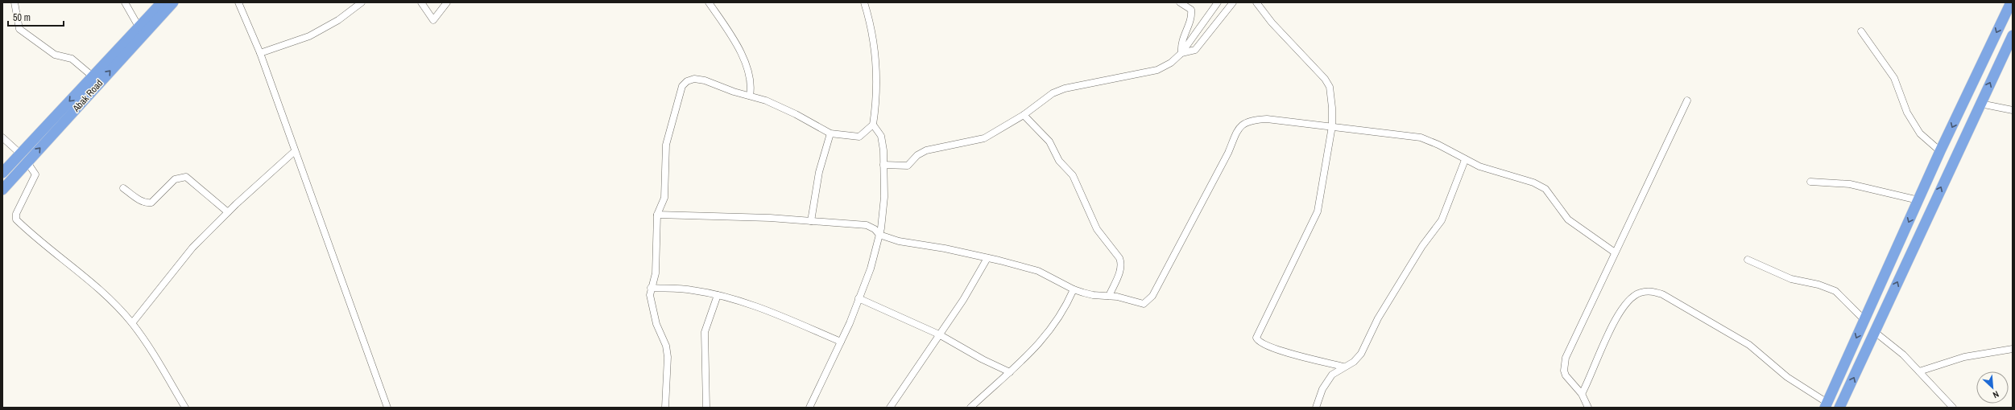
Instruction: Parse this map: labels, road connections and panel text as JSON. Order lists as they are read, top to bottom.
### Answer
{
  "streets": {
    "highway": ["Abak Road"]
  },
  "scale_bar": "50 m",
  "north": "bottom right"
}
